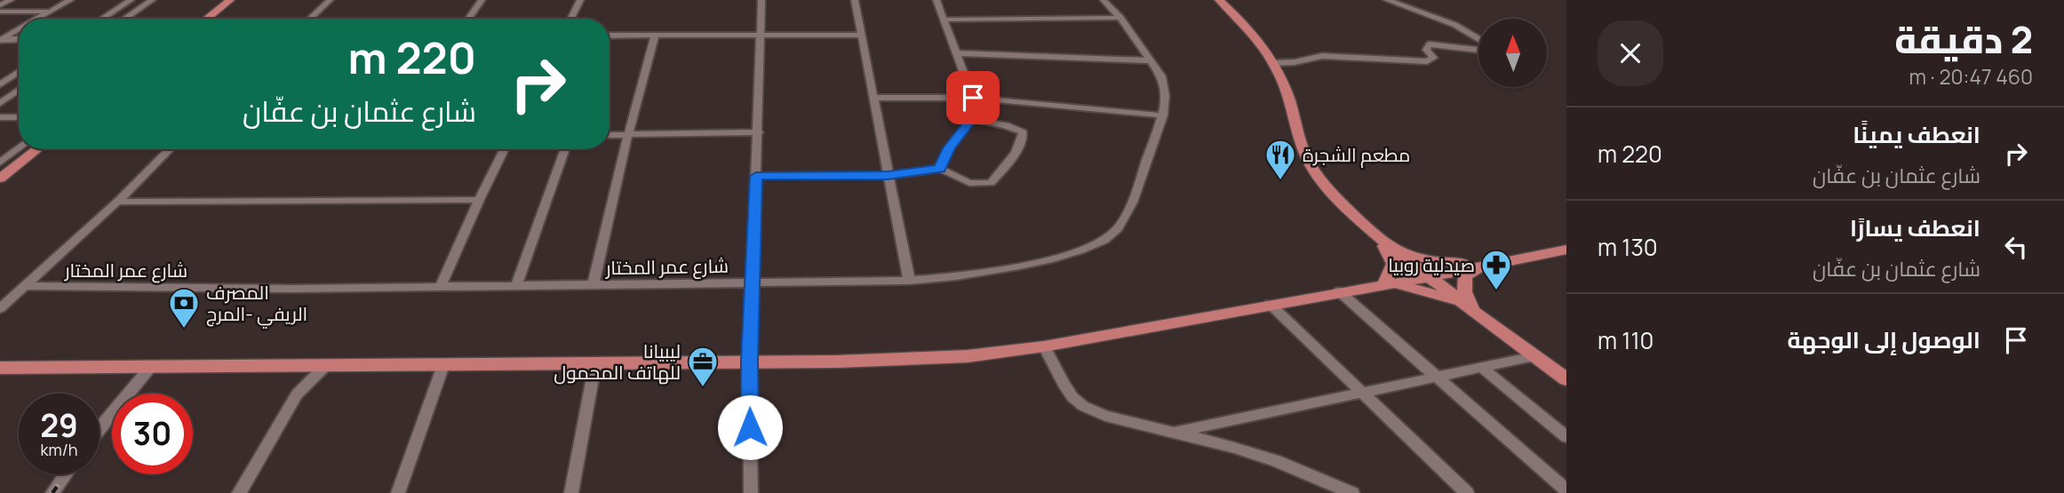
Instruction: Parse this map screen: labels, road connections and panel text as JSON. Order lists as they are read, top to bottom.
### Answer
{
  "streets": {
    "street": ["شارع عمر المختار"]
  },
  "places": {
    "restaurant": ["مطعم الشجرة"],
    "pharmacy": ["صيدلية روبيا"],
    "bank": ["المصرف الريفي -المرج"],
    "office": ["ليبيانا للهاتف المحمول"]
  },
  "north": "top",
  "page": {
    "heading": ["2 دقيقة", "460 m · 20:47"],
    "turn": ["220 m", "شارع عثمان بن عفّان"],
    "list": [
      {
        "name": "انعطف يمينًا",
        "note": "شارع عثمان بن عفّان",
        "value": "220 m"
      },
      {
        "name": "انعطف يسارًا",
        "note": "شارع عثمان بن عفّان",
        "value": "130 m"
      },
      {
        "name": "الوصول إلى الوجهة",
        "value": "110 m"
      }
    ],
    "speed": "29 km/h",
    "limit": "30"
  }
}
